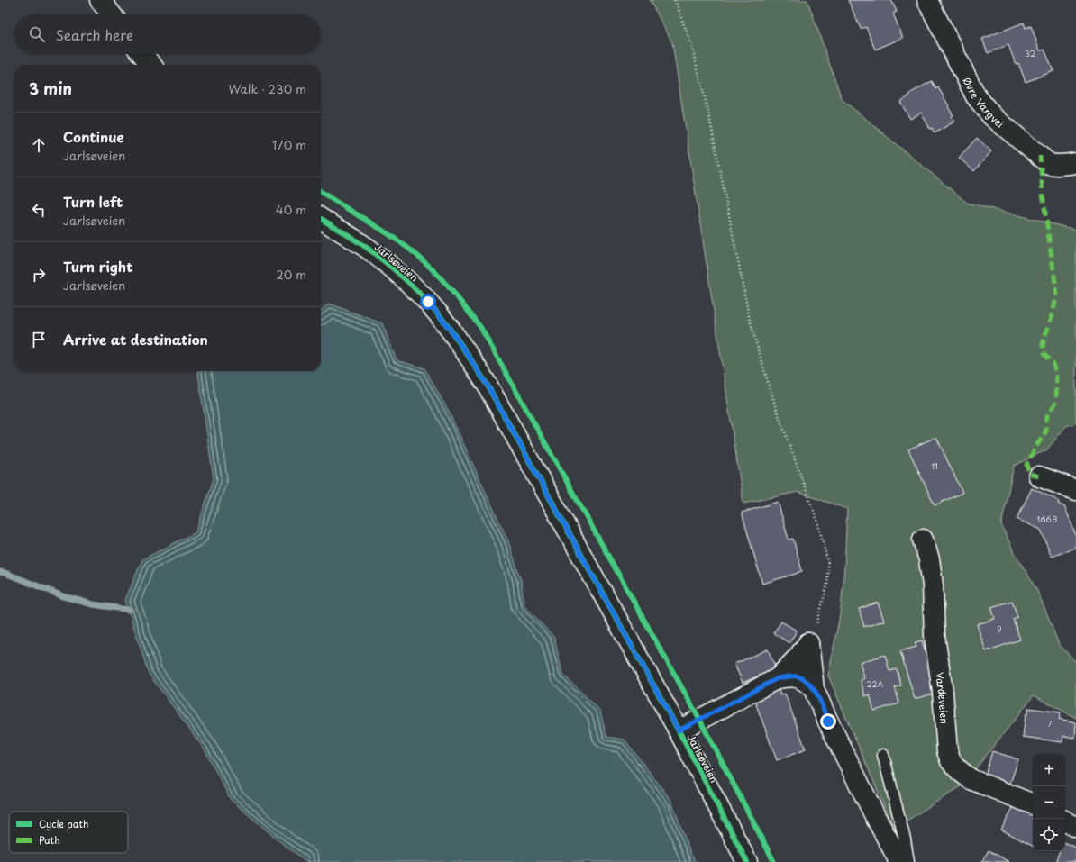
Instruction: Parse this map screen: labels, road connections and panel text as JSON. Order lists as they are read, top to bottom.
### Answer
{
  "streets": {
    "street": ["Øvre Vargvei", "Jarlsøveien", "Vardeveien"]
  },
  "house_numbers": [
    "32",
    "11",
    "166B",
    "9",
    "22A",
    "7"
  ],
  "legend": ["Cycle path", "Path"],
  "page": {
    "search": "Search here",
    "heading": ["3 min", "Walk · 230 m"],
    "list": [
      ["Continue", "Jarlsøveien", "170 m"],
      ["Turn left", "Jarlsøveien", "40 m"],
      ["Turn right", "Jarlsøveien", "20 m"],
      "Arrive at destination"
    ],
    "map_buttons": ["+", "−"]
  }
}
